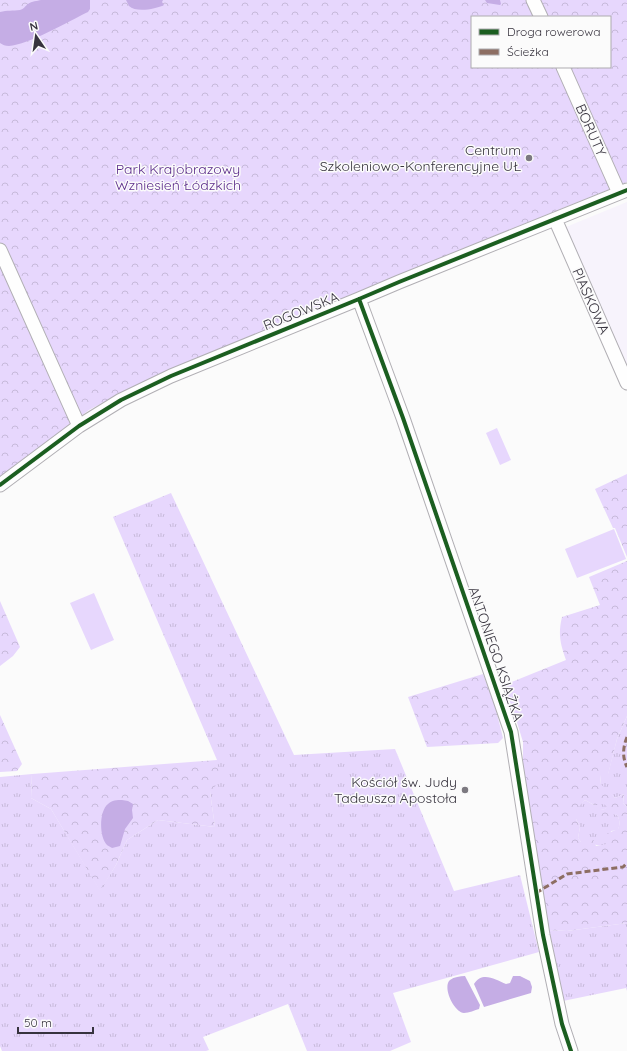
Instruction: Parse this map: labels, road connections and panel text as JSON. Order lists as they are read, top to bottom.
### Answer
{
  "streets": {
    "street": [
      "BORUTY",
      "PIASKOWA",
      "ROGOWSKA",
      "ANTONIEGO KSIĄŻKA"
    ]
  },
  "crossings": [
    ["BORUTY", "ROGOWSKA"],
    ["PIASKOWA", "ROGOWSKA"],
    ["ROGOWSKA", "ANTONIEGO KSIĄŻKA"]
  ],
  "parks": ["Park Krajobrazowy Wzniesień Łódzkich"],
  "places": ["Centrum Szkoleniowo-Konferencyjne UŁ", "Kościół św. Judy Tadeusza Apostoła"],
  "legend": ["Droga rowerowa", "Ścieżka"],
  "scale_bar": "50 m",
  "north": "top"
}
